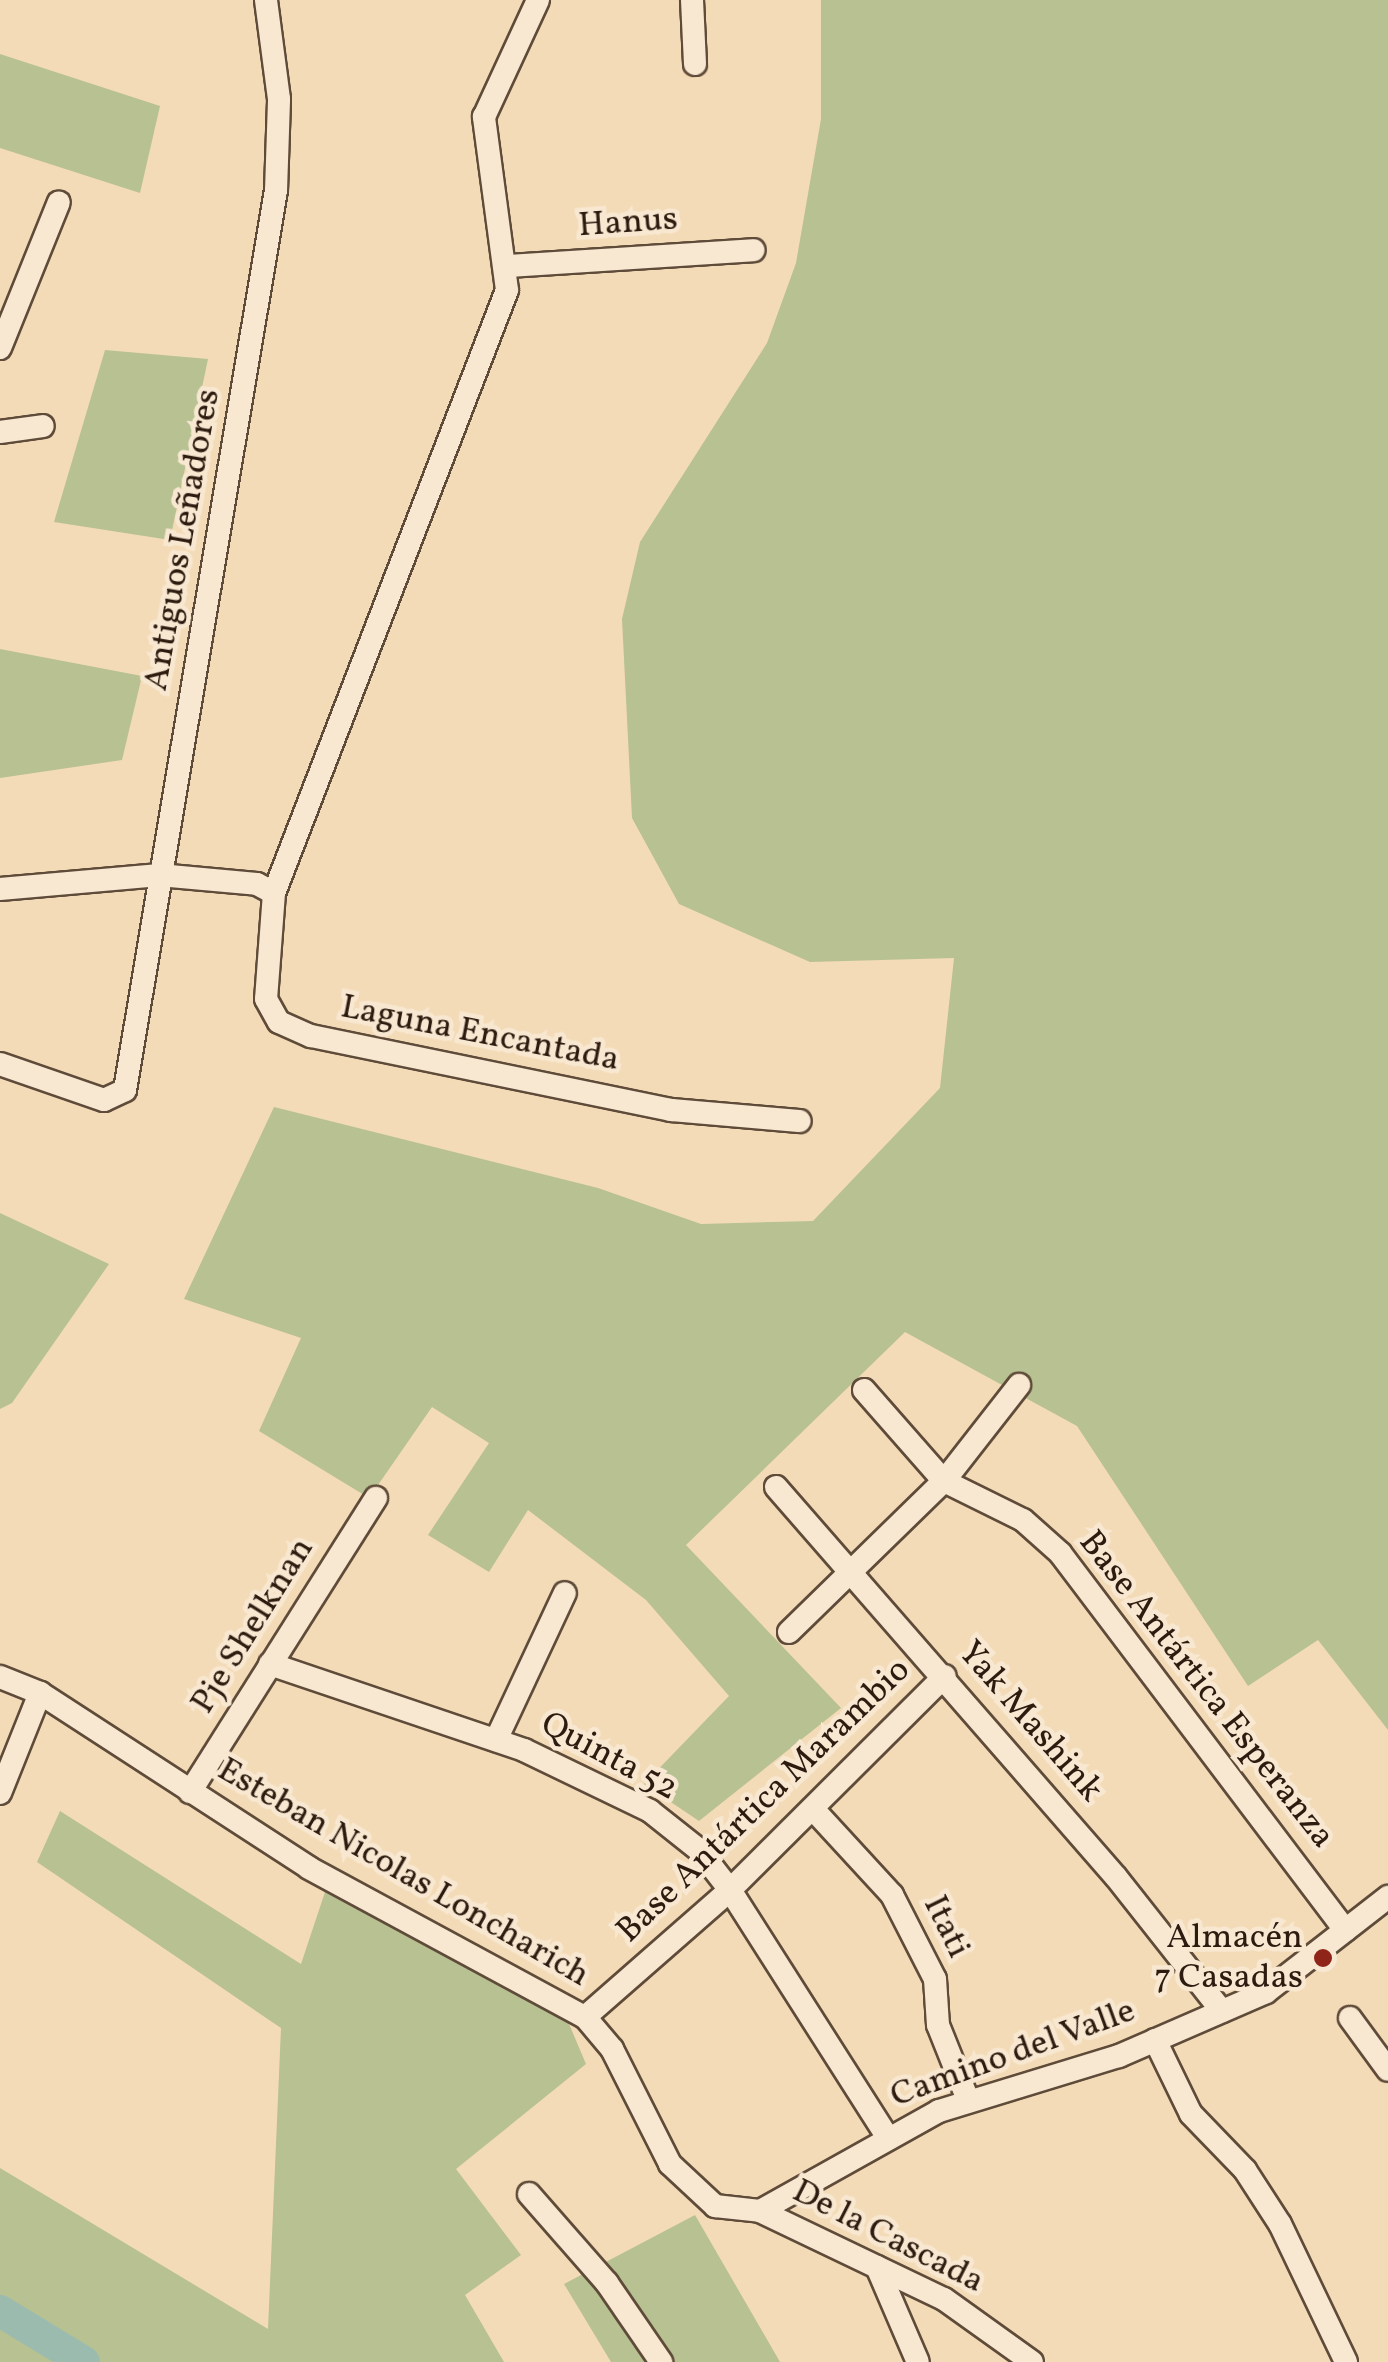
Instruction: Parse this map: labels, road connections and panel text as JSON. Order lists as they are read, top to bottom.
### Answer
{
  "streets": {
    "street": [
      "Hanus",
      "Antiguos Leñadores",
      "Laguna Encantada",
      "Pje Shelknan",
      "Base Antártica Esperanza",
      "Yak Mashink",
      "Quinta 52",
      "Base Antártica Marambio",
      "Esteban Nicolas Loncharich",
      "Itati",
      "Camino del Valle",
      "De la Cascada"
    ]
  },
  "crossings": [
    ["Hanus", "Laguna Encantada"],
    ["Pje Shelknan", "Quinta 52"],
    ["Pje Shelknan", "Esteban Nicolas Loncharich"],
    ["Base Antártica Esperanza", "Camino del Valle"],
    ["Yak Mashink", "Base Antártica Marambio"],
    ["Yak Mashink", "Camino del Valle"],
    ["Quinta 52", "Base Antártica Marambio"],
    ["Quinta 52", "Camino del Valle"],
    ["Base Antártica Marambio", "Esteban Nicolas Loncharich"],
    ["Base Antártica Marambio", "Itati"],
    ["Esteban Nicolas Loncharich", "Camino del Valle"],
    ["Esteban Nicolas Loncharich", "De la Cascada"],
    ["Itati", "Camino del Valle"],
    ["Camino del Valle", "De la Cascada"]
  ],
  "places": ["Almacén 7 Casadas"]
}
